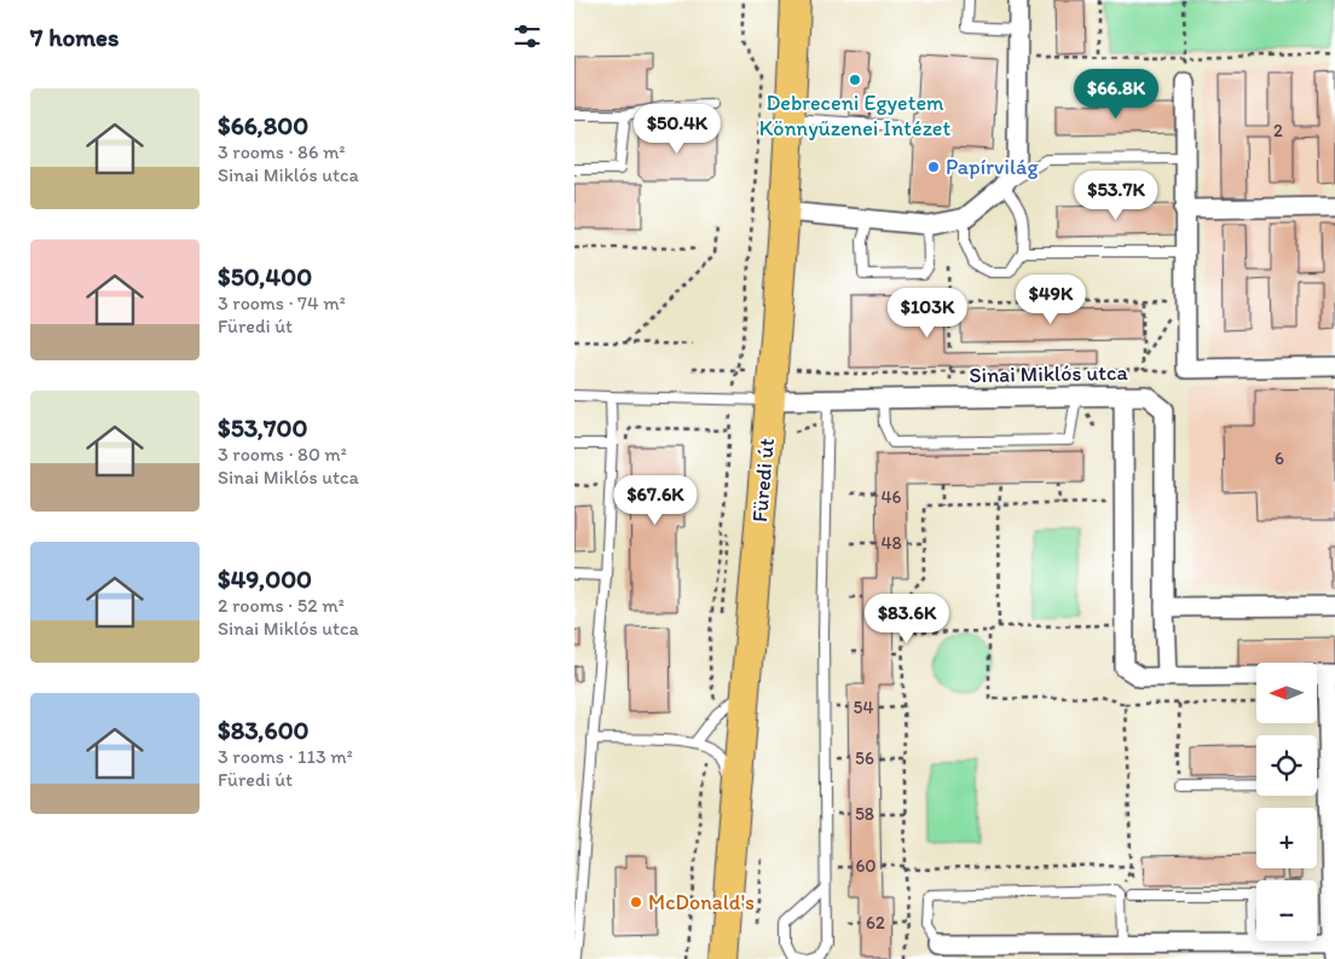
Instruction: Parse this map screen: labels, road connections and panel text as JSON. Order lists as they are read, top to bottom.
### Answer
{
  "streets": {
    "main road": ["Füredi út"],
    "street": ["Sinai Miklós utca"]
  },
  "crossings": [
    ["Sinai Miklós utca", "Füredi út"]
  ],
  "places": ["Debreceni Egyetem Könnyűzenei Intézet", "Papírvilág", "McDonald's"],
  "house_numbers": [
    "2",
    "6",
    "46",
    "48",
    "54",
    "56",
    "58",
    "60",
    "62"
  ],
  "north": "left",
  "page": {
    "heading": "7 homes",
    "price": [
      "$66.8K",
      "$50.4K",
      "$53.7K",
      "$49K",
      "$103K",
      "$67.6K",
      "$83.6K"
    ],
    "list": [
      {
        "name": "$66,800",
        "note": "3 rooms · 86 m² · Sinai Miklós utca"
      },
      {
        "name": "$50,400",
        "note": "3 rooms · 74 m² · Füredi út"
      },
      {
        "name": "$53,700",
        "note": "3 rooms · 80 m² · Sinai Miklós utca"
      },
      {
        "name": "$49,000",
        "note": "2 rooms · 52 m² · Sinai Miklós utca"
      },
      {
        "name": "$83,600",
        "note": "3 rooms · 113 m² · Füredi út"
      }
    ],
    "map_buttons": ["+", "−"]
  }
}
